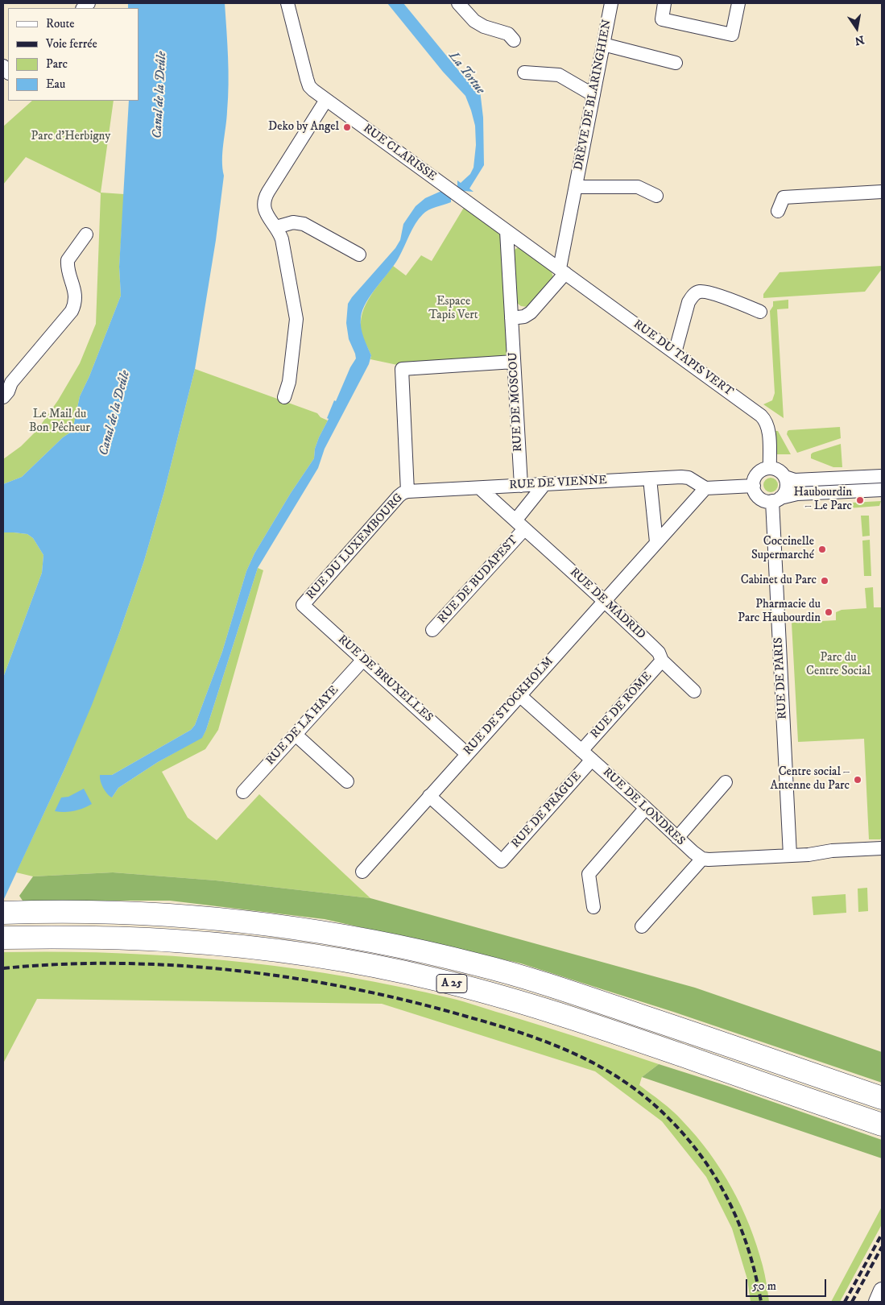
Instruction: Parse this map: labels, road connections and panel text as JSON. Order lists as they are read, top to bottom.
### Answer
{
  "streets": {
    "highway": ["A 25"],
    "street": [
      "DRÈVE DE BLARINGHIEN",
      "RUE CLARISSE",
      "RUE DU TAPIS VERT",
      "RUE DE MOSCOU",
      "RUE DE VIENNE",
      "RUE DU LUXEMBOURG",
      "RUE DE BUDAPEST",
      "RUE DE MADRID",
      "RUE DE PARIS",
      "RUE DE BRUXELLES",
      "RUE DE ROME",
      "RUE DE STOCKHOLM",
      "RUE DE LA HAYE",
      "RUE DE LONDRES",
      "RUE DE PRAGUE"
    ]
  },
  "crossings": [
    ["DRÈVE DE BLARINGHIEN", "RUE CLARISSE"],
    ["DRÈVE DE BLARINGHIEN", "RUE DU TAPIS VERT"],
    ["RUE CLARISSE", "RUE DU TAPIS VERT"],
    ["RUE CLARISSE", "RUE DE MOSCOU"],
    ["RUE DU TAPIS VERT", "RUE DE PARIS"],
    ["RUE DE MOSCOU", "RUE DE VIENNE"],
    ["RUE DE MOSCOU", "RUE DU LUXEMBOURG"],
    ["RUE DE VIENNE", "RUE DU LUXEMBOURG"],
    ["RUE DE VIENNE", "RUE DE MADRID"],
    ["RUE DE VIENNE", "RUE DE STOCKHOLM"],
    ["RUE DU LUXEMBOURG", "RUE DE BRUXELLES"],
    ["RUE DE BUDAPEST", "RUE DE MADRID"],
    ["RUE DE MADRID", "RUE DE ROME"],
    ["RUE DE MADRID", "RUE DE STOCKHOLM"],
    ["RUE DE BRUXELLES", "RUE DE STOCKHOLM"],
    ["RUE DE BRUXELLES", "RUE DE LA HAYE"],
    ["RUE DE ROME", "RUE DE LONDRES"],
    ["RUE DE STOCKHOLM", "RUE DE LONDRES"],
    ["RUE DE STOCKHOLM", "RUE DE PRAGUE"],
    ["RUE DE LONDRES", "RUE DE PRAGUE"]
  ],
  "water": ["La Tortue", "Canal de la Deûle"],
  "parks": [
    "Parc d'Herbigny",
    "Espace Tapis Vert",
    "Le Mail du Bon Pêcheur",
    "Parc du Centre Social"
  ],
  "places": [
    "Deko by Angel",
    "Haubourdin – Le Parc",
    "Coccinelle Supermarché",
    "Cabinet du Parc",
    "Pharmacie du Parc Haubourdin",
    "Centre social – Antenne du Parc"
  ],
  "legend": [
    "Route",
    "Voie ferrée",
    "Parc",
    "Eau"
  ],
  "scale_bar": "50 m",
  "north": "bottom"
}
